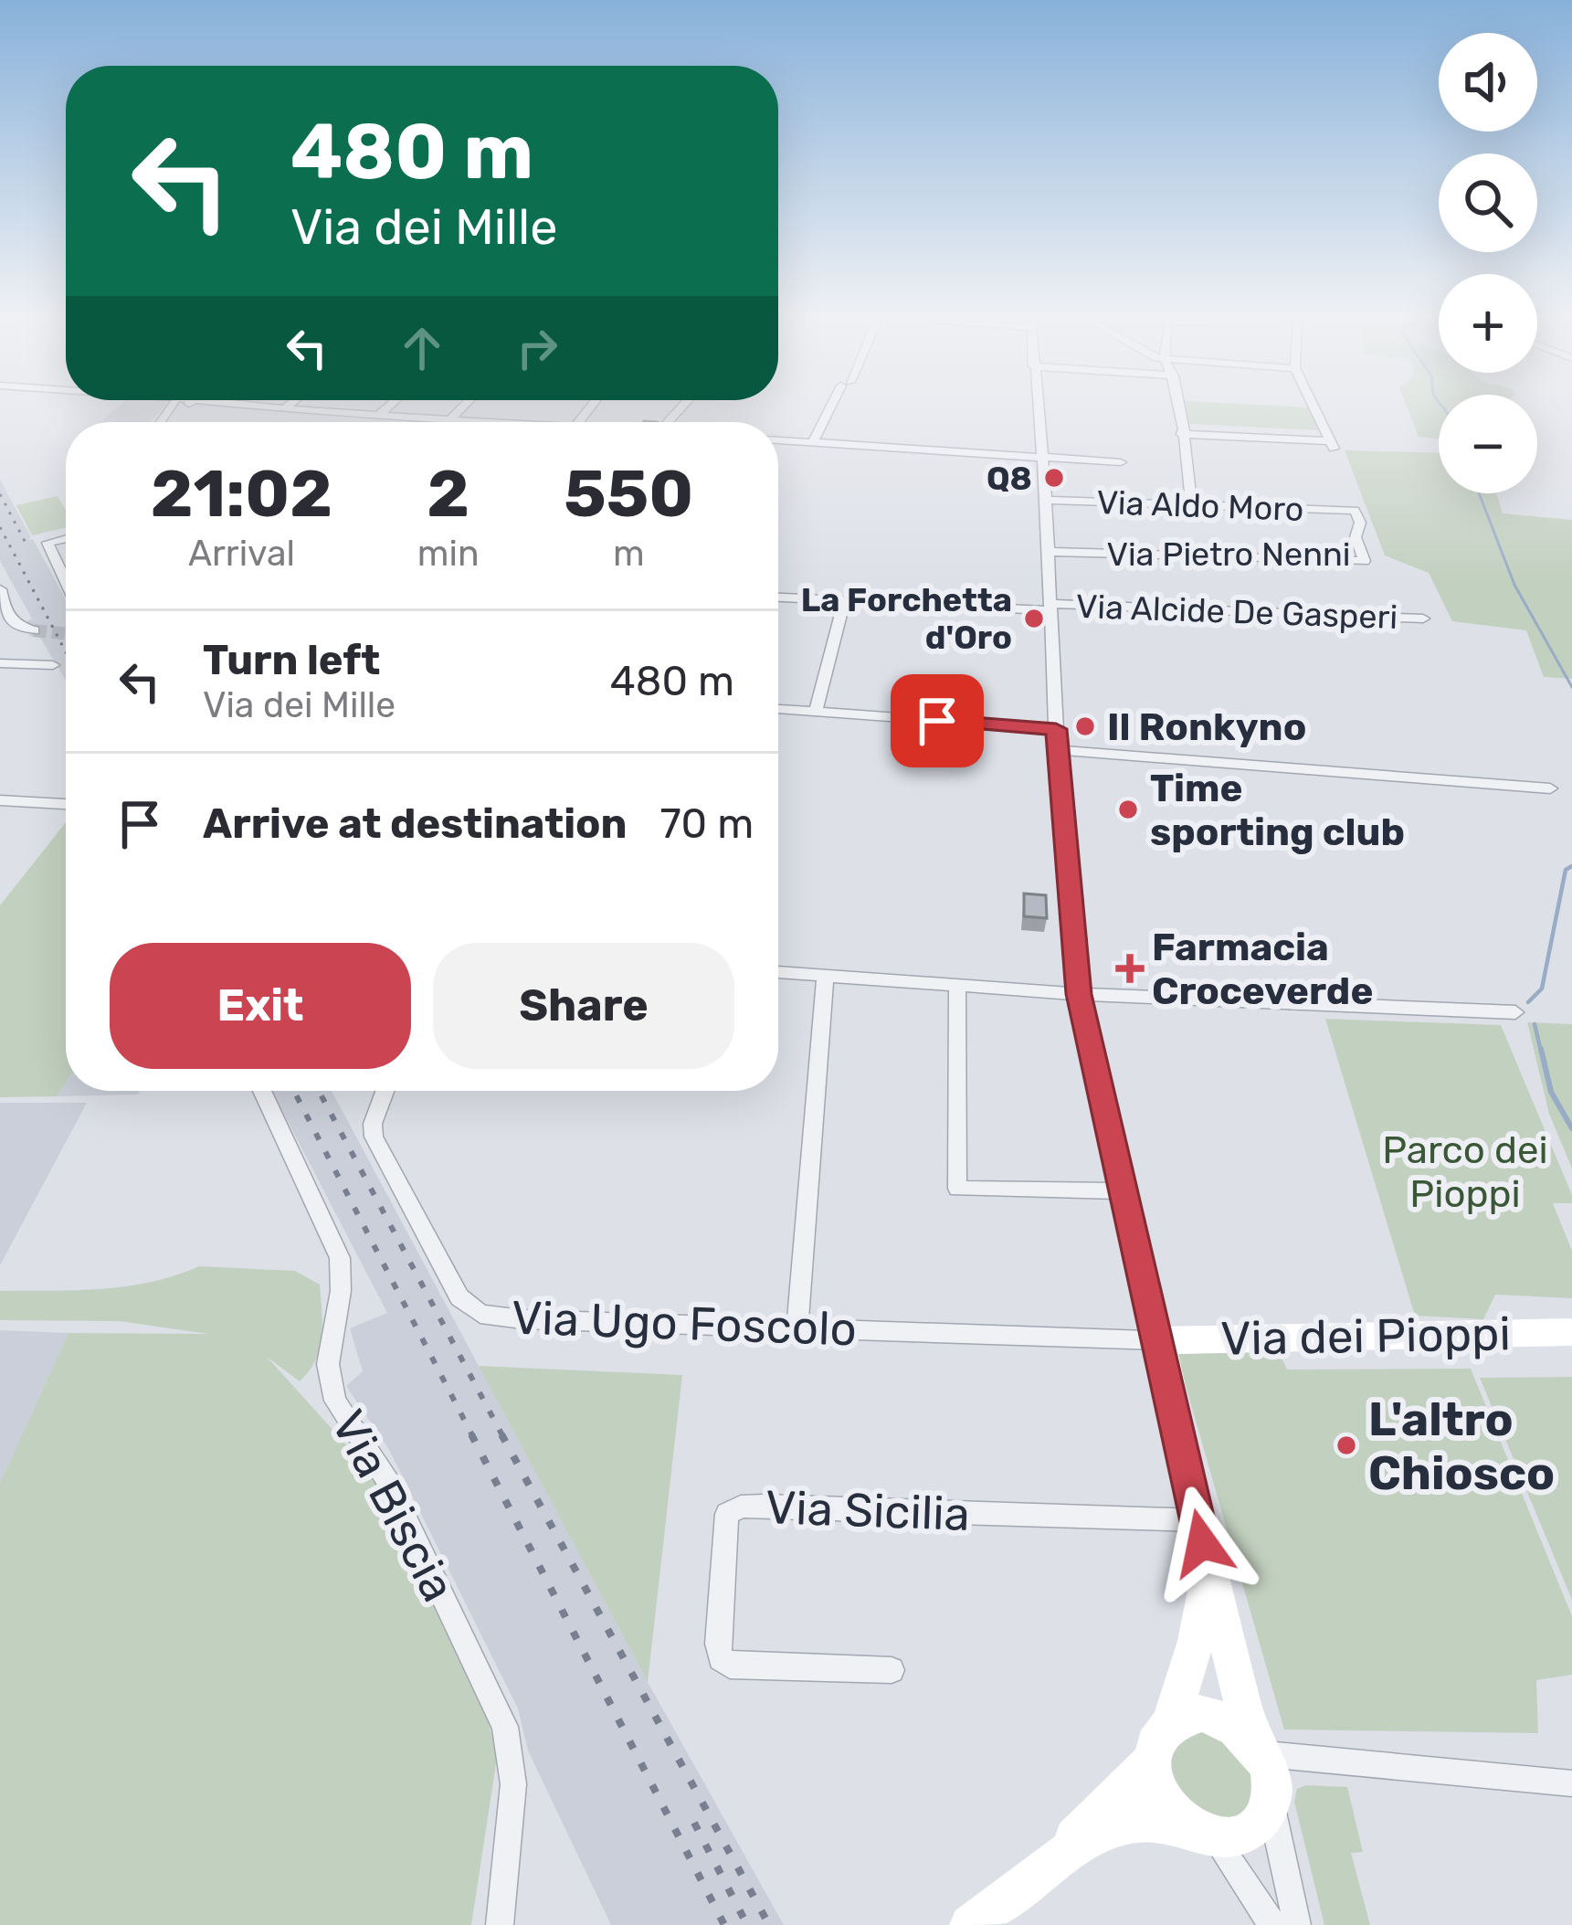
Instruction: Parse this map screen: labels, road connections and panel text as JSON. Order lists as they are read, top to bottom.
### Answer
{
  "streets": {
    "street": [
      "Via Aldo Moro",
      "Via Pietro Nenni",
      "Via Alcide De Gasperi",
      "Via Ugo Foscolo",
      "Via dei Pioppi",
      "Via Biscia",
      "Via Sicilia"
    ]
  },
  "crossings": [
    ["Via Aldo Moro", "Via Pietro Nenni"],
    ["Via Ugo Foscolo", "Via dei Pioppi"]
  ],
  "parks": ["Parco dei Pioppi"],
  "places": {
    "other": [
      "Q8",
      "La Forchetta d'Oro",
      "Il Ronkyno",
      "Time sporting club",
      "L'altro Chiosco"
    ],
    "health": ["Farmacia Croceverde"]
  },
  "page": {
    "map_buttons": ["+", "−"],
    "turn": ["480 m", "Via dei Mille"],
    "eta": [
      "21:02",
      "Arrival",
      "2",
      "min",
      "550",
      "m"
    ],
    "list": [
      {
        "name": "Turn left",
        "note": "Via dei Mille",
        "value": "480 m"
      },
      {
        "name": "Arrive at destination",
        "value": "70 m"
      }
    ],
    "buttons": ["Exit", "Share"]
  }
}
